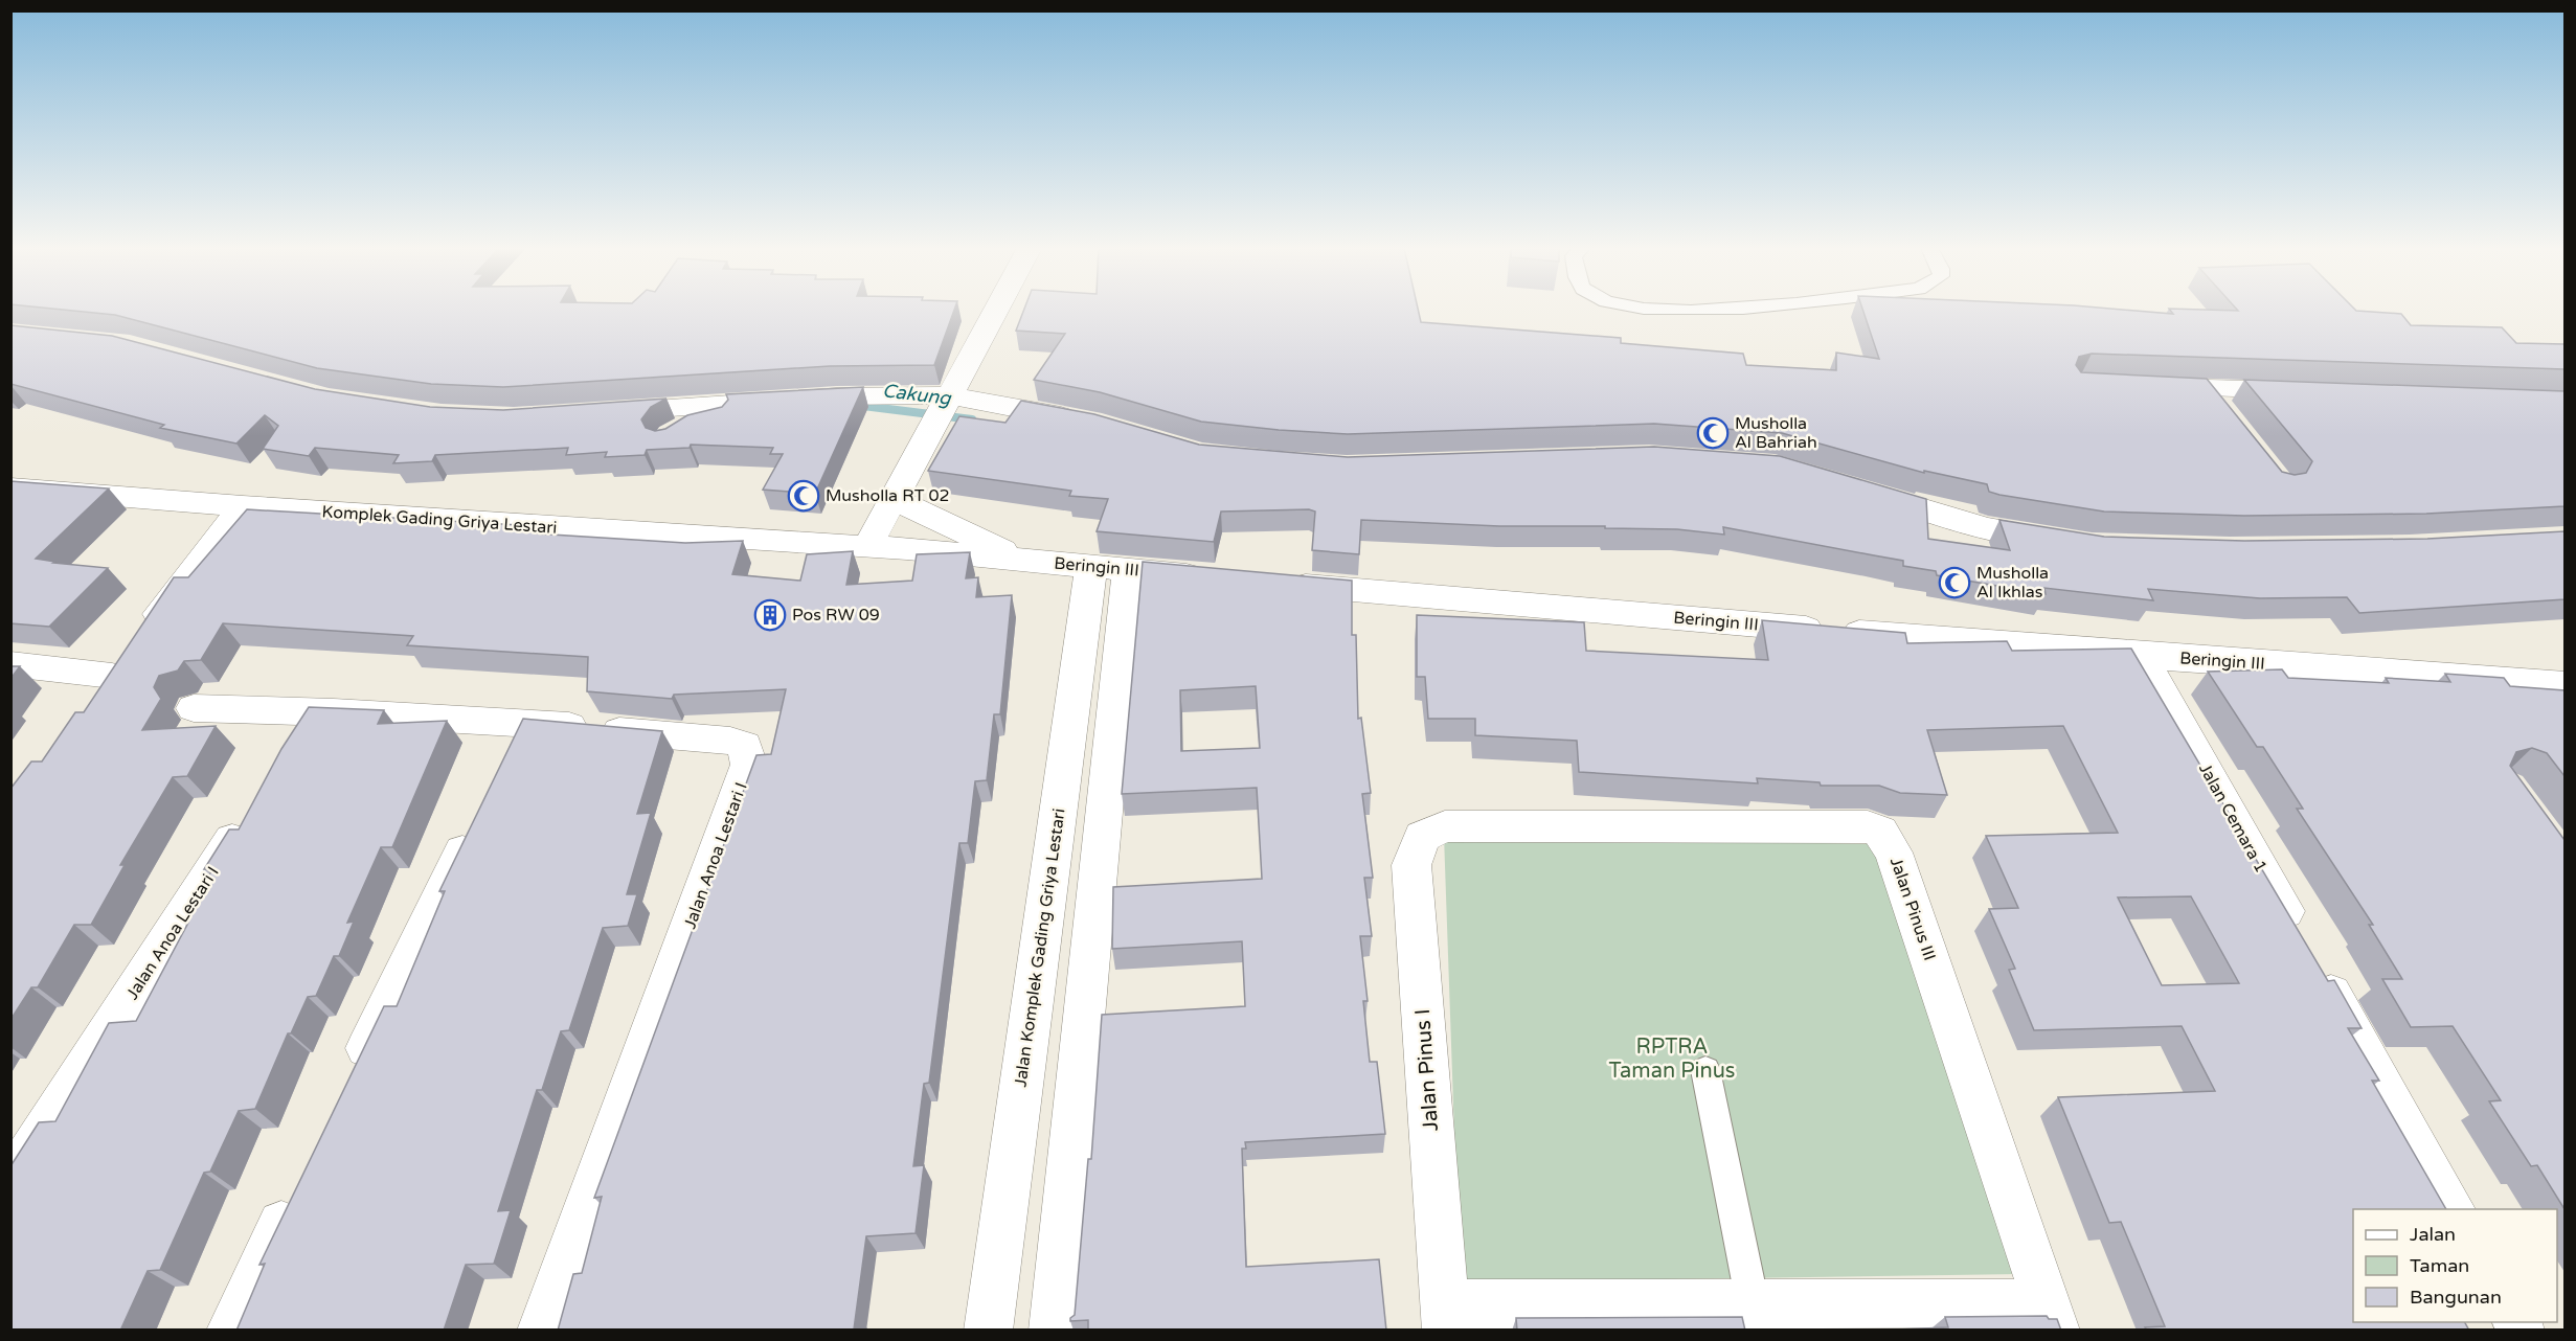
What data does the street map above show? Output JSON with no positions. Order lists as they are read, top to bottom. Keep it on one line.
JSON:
{"streets":{"street":["Komplek Gading Griya Lestari","Beringin III","Jalan Cemara 1","Jalan Anoa Lestari I","Jalan Pinus III","Jalan Komplek Gading Griya Lestari","Jalan Pinus I"]},"crossings":[["Komplek Gading Griya Lestari","Beringin III"],["Beringin III","Jalan Cemara 1"],["Beringin III","Jalan Komplek Gading Griya Lestari"],["Jalan Pinus III","Jalan Pinus I"]],"water":["Cakung"],"parks":["RPTRA Taman Pinus"],"places":{"mosque":["Musholla Al Bahriah","Musholla RT 02","Musholla Al Ikhlas"],"building":["Pos RW 09"]},"legend":["Jalan","Taman","Bangunan"]}
